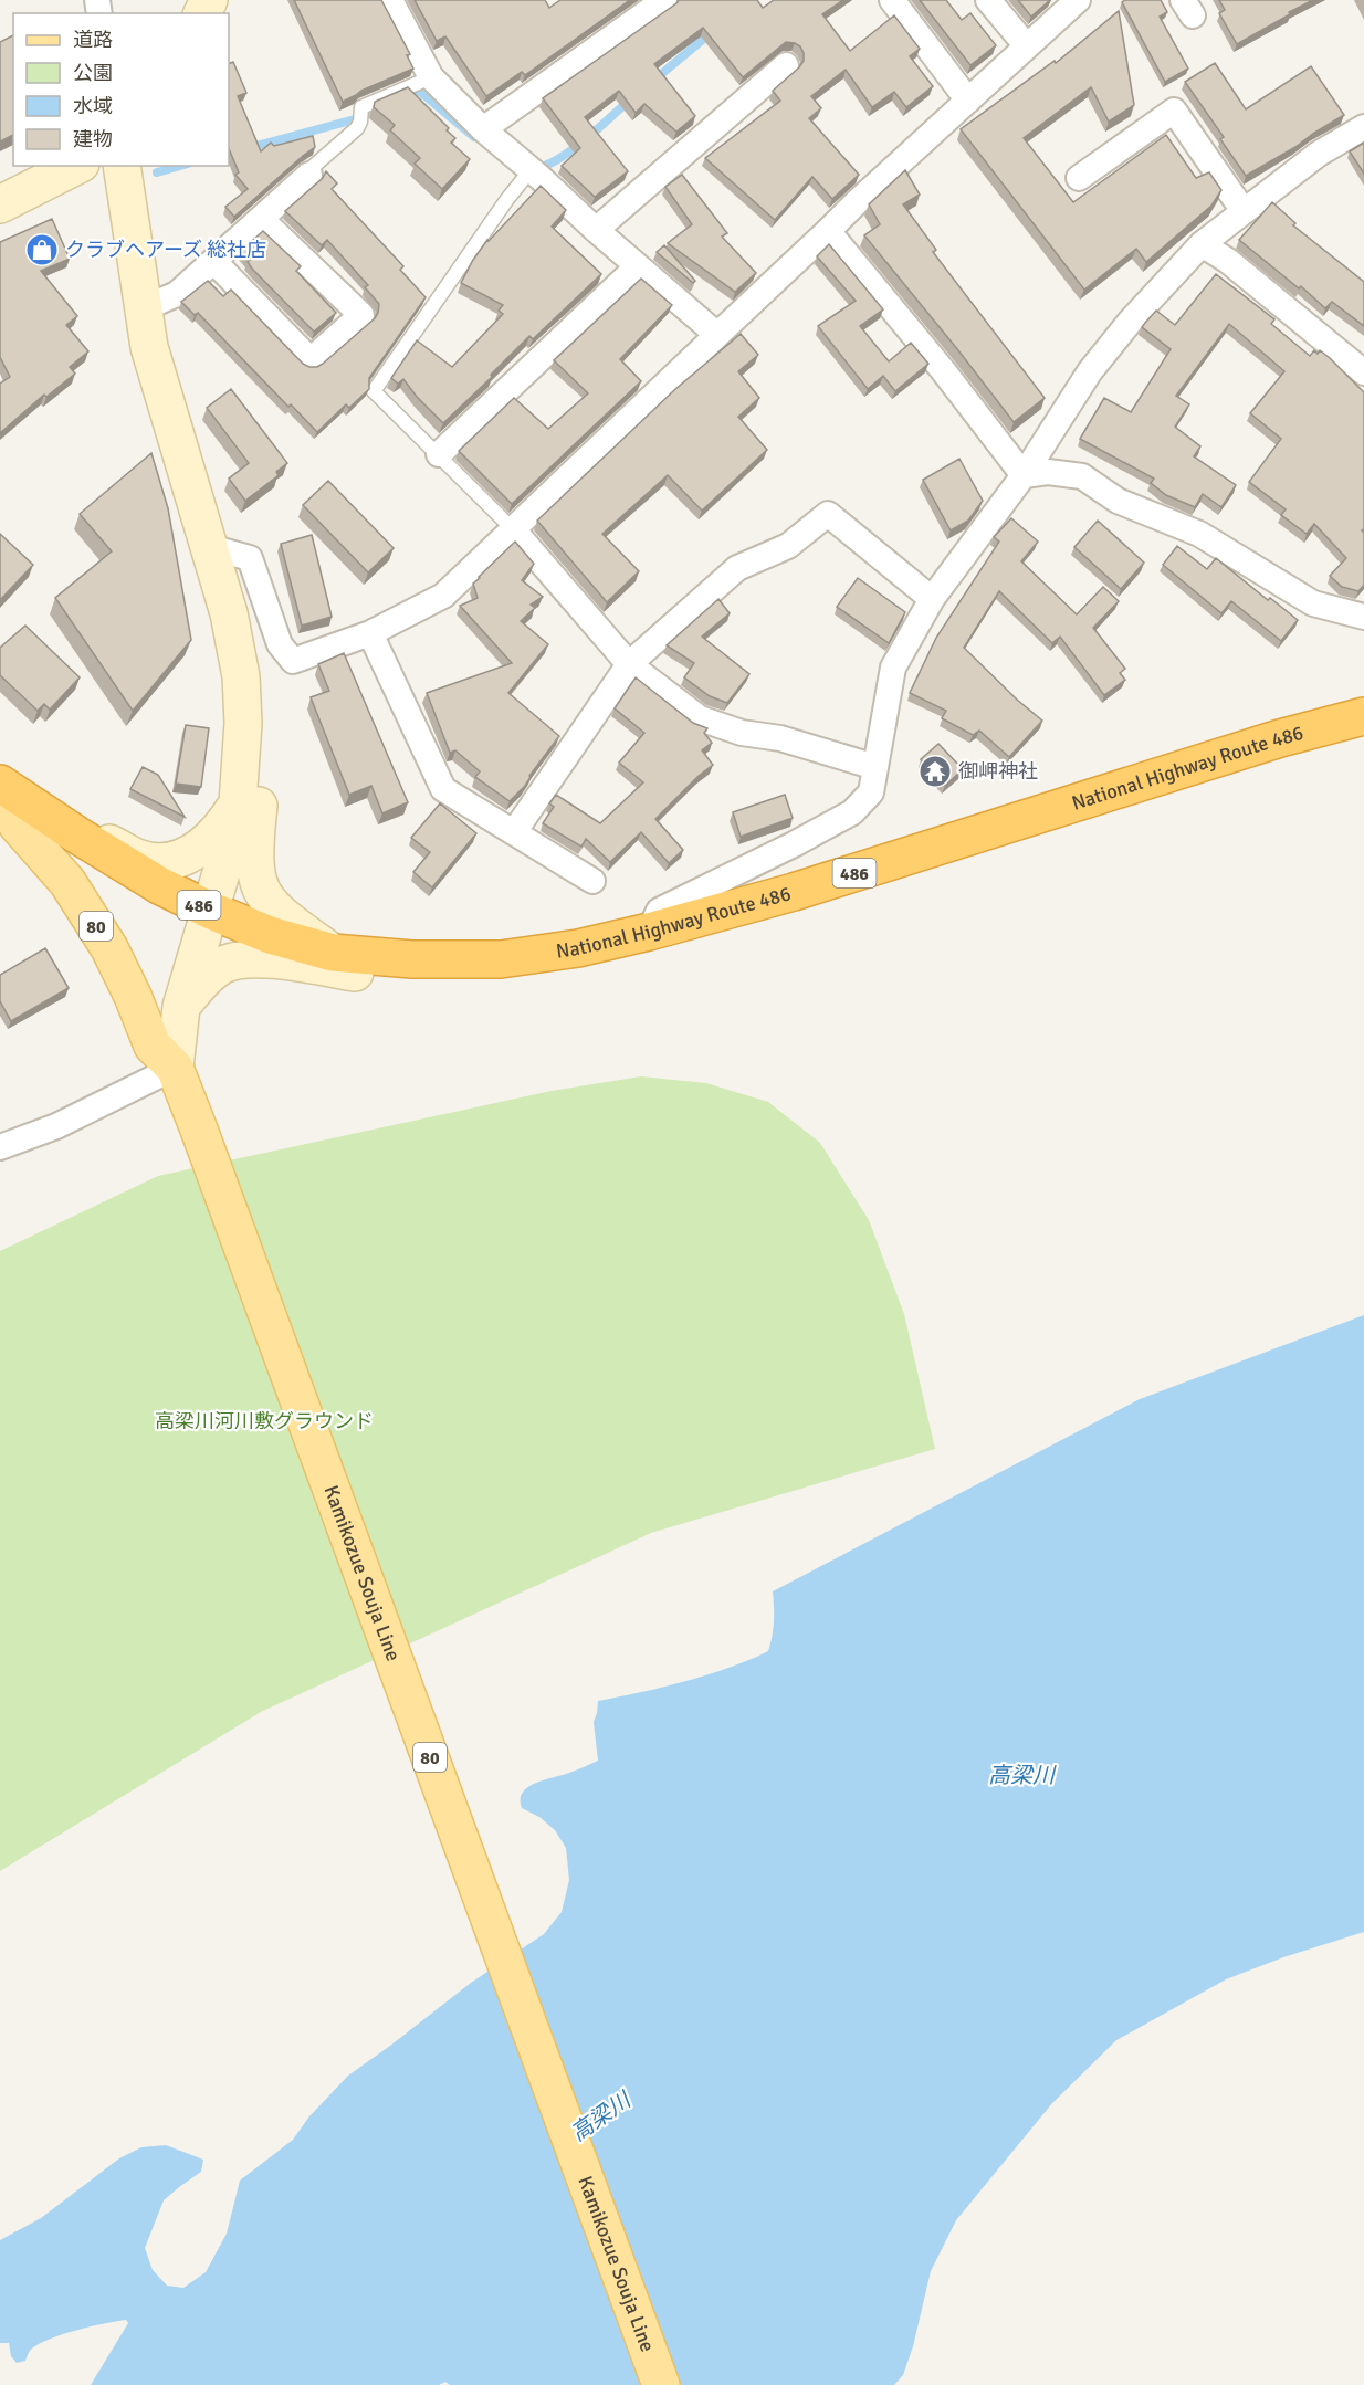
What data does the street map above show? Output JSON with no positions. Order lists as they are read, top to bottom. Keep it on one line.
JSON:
{"streets":{"highway":["National Highway Route 486","486"],"main road":["80","Kamikozue Souja Line"]},"water":["高梁川"],"parks":["高梁川河川敷グラウンド"],"places":{"shop":["クラブヘアーズ 総社店"],"temple":["御岬神社"]},"legend":["道路","公園","水域","建物"]}
